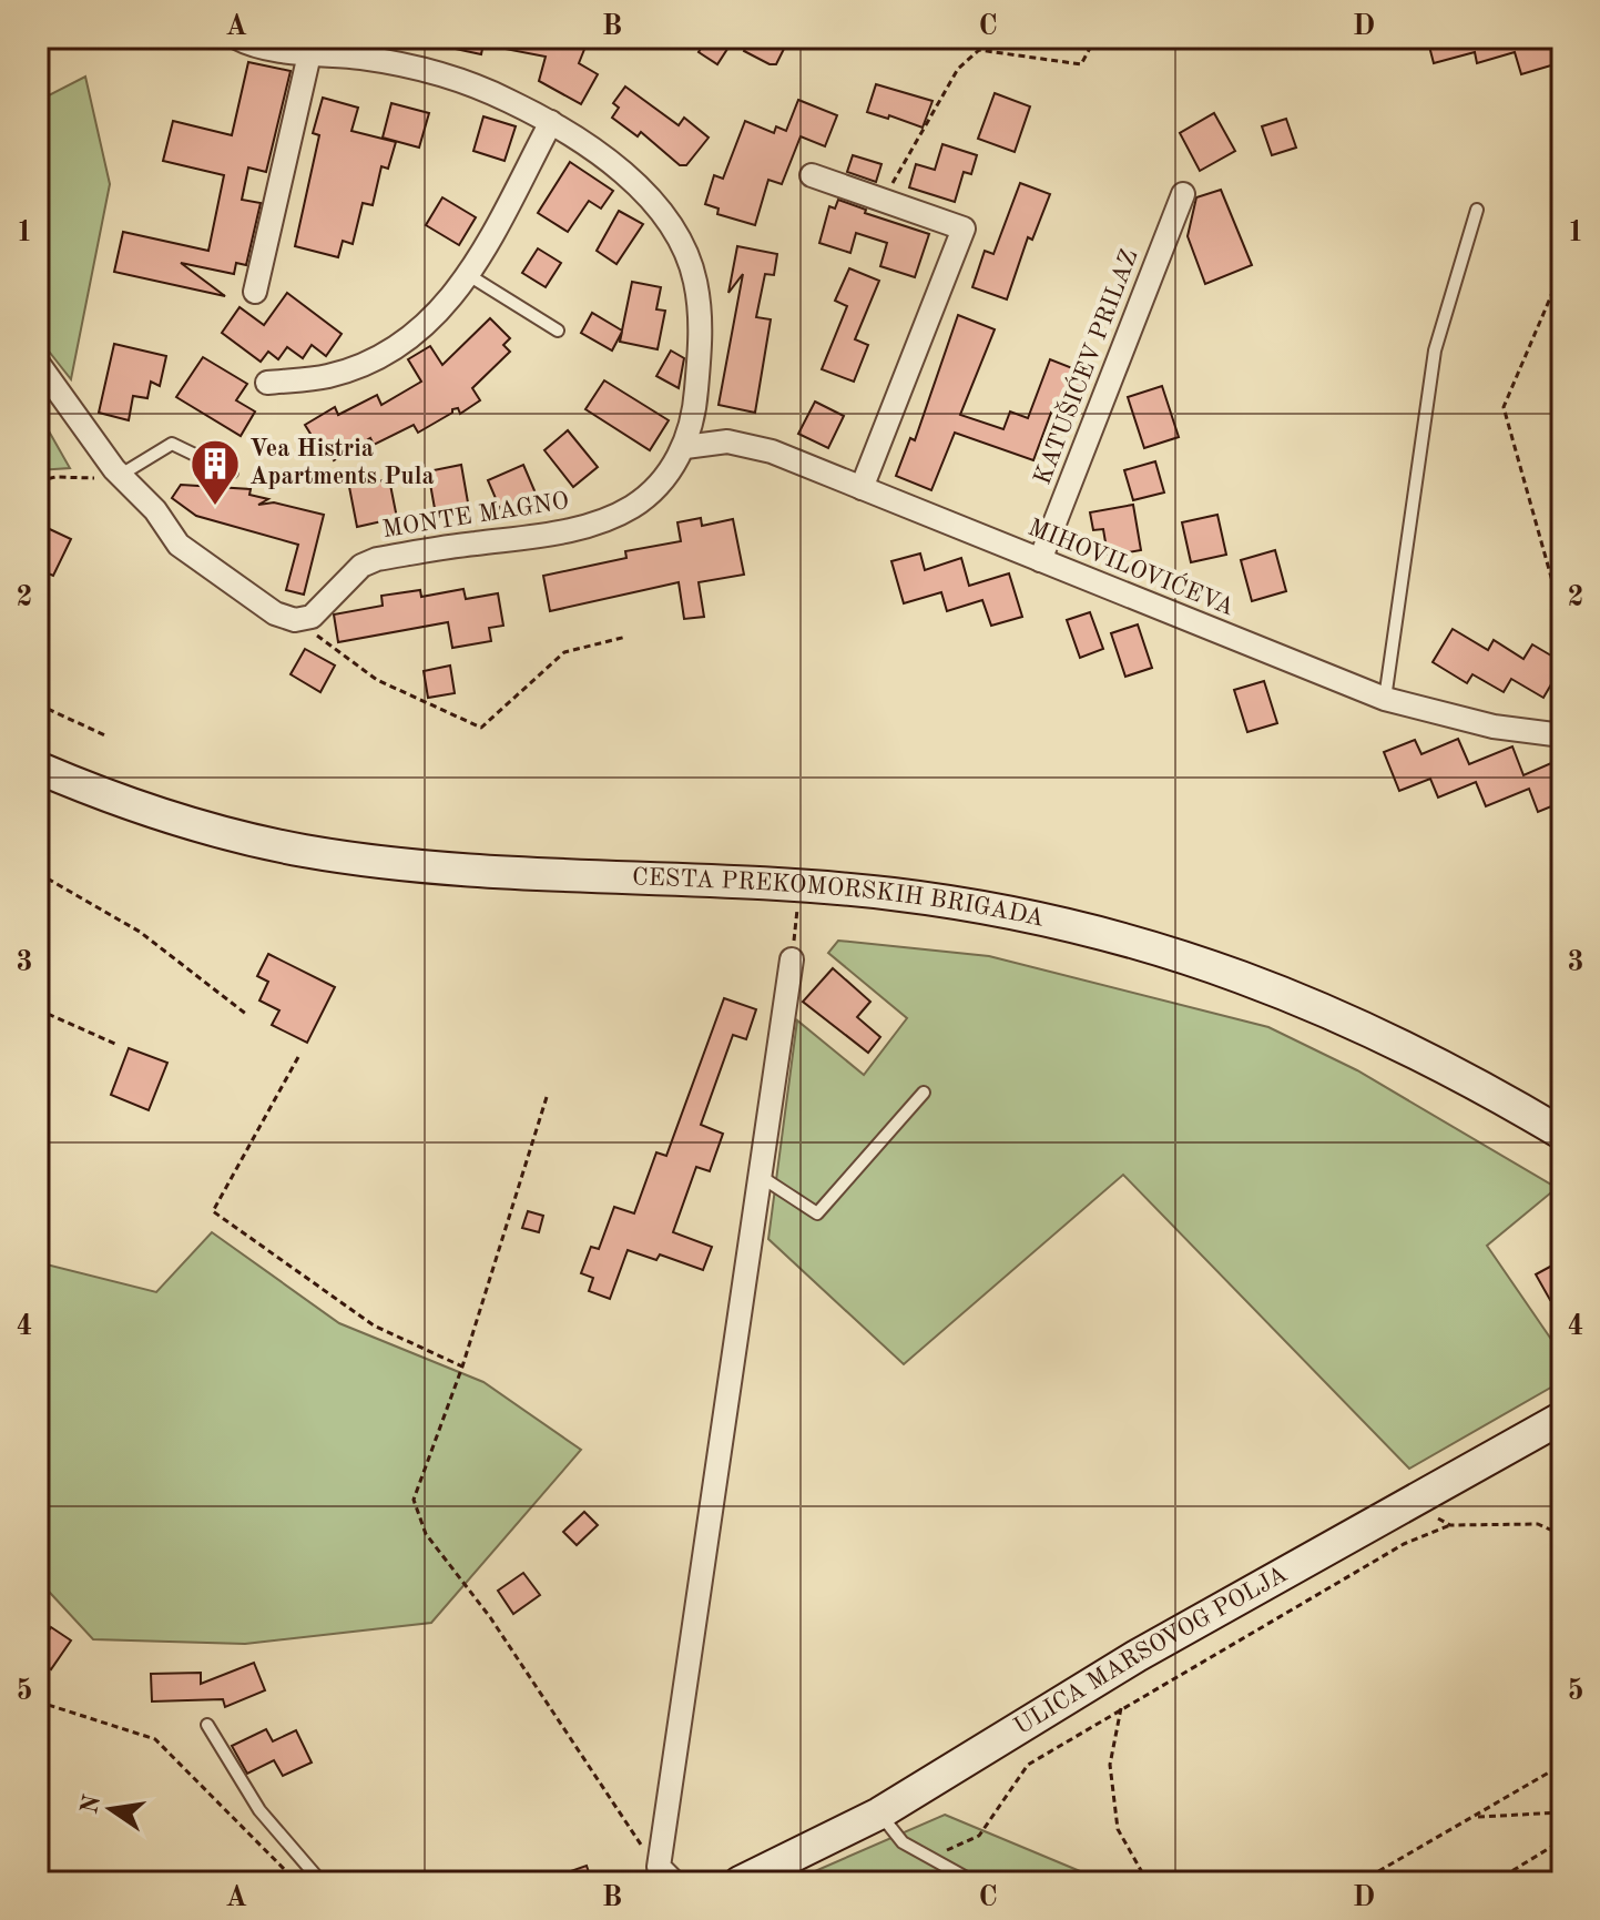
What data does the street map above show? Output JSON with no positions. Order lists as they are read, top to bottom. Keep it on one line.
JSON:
{"streets":{"main road":["CESTA PREKOMORSKIH BRIGADA","ULICA MARSOVOG POLJA"],"street":["KATUŠIĆEV PRILAZ","MONTE MAGNO","MIHOVILOVIĆEVA"]},"crossings":[["KATUŠIĆEV PRILAZ","MIHOVILOVIĆEVA"],["MONTE MAGNO","MIHOVILOVIĆEVA"]],"places":{"building":["Vea Histria Apartments Pula"]},"north":"left","grid":{"columns":["A","B","C","D"],"rows":["1","2","3","4","5"]}}
